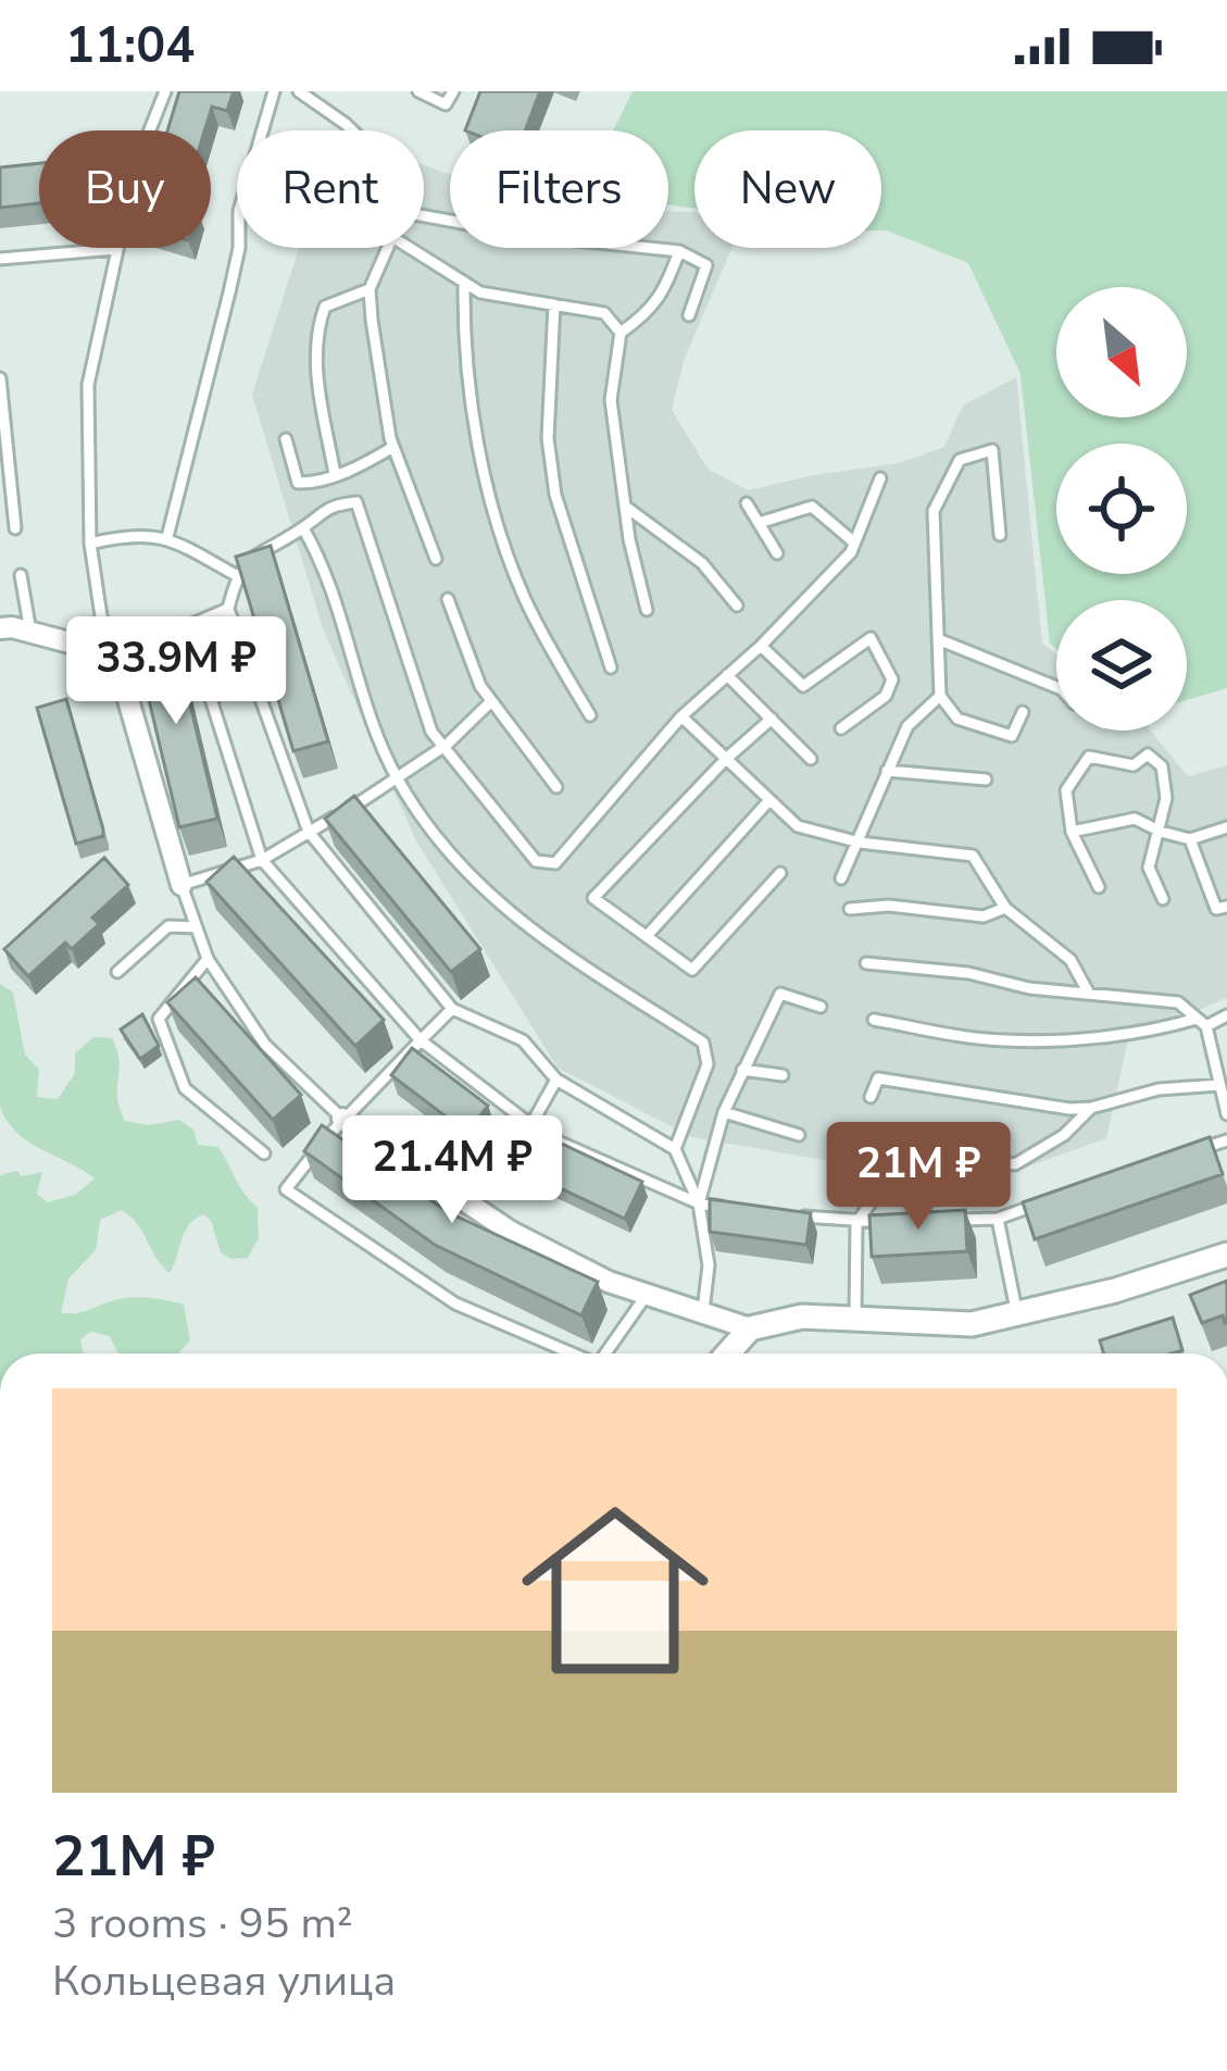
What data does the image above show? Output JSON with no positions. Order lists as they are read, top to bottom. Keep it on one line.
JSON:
{"north":"bottom right","page":{"status":"11:04","chip":["Buy","Rent","Filters","New"],"price":["33.9M ₽","21.4M ₽","21M ₽"],"list":[{"name":"21M ₽","note":"3 rooms · 95 m² · Кольцевая улица"}]}}
